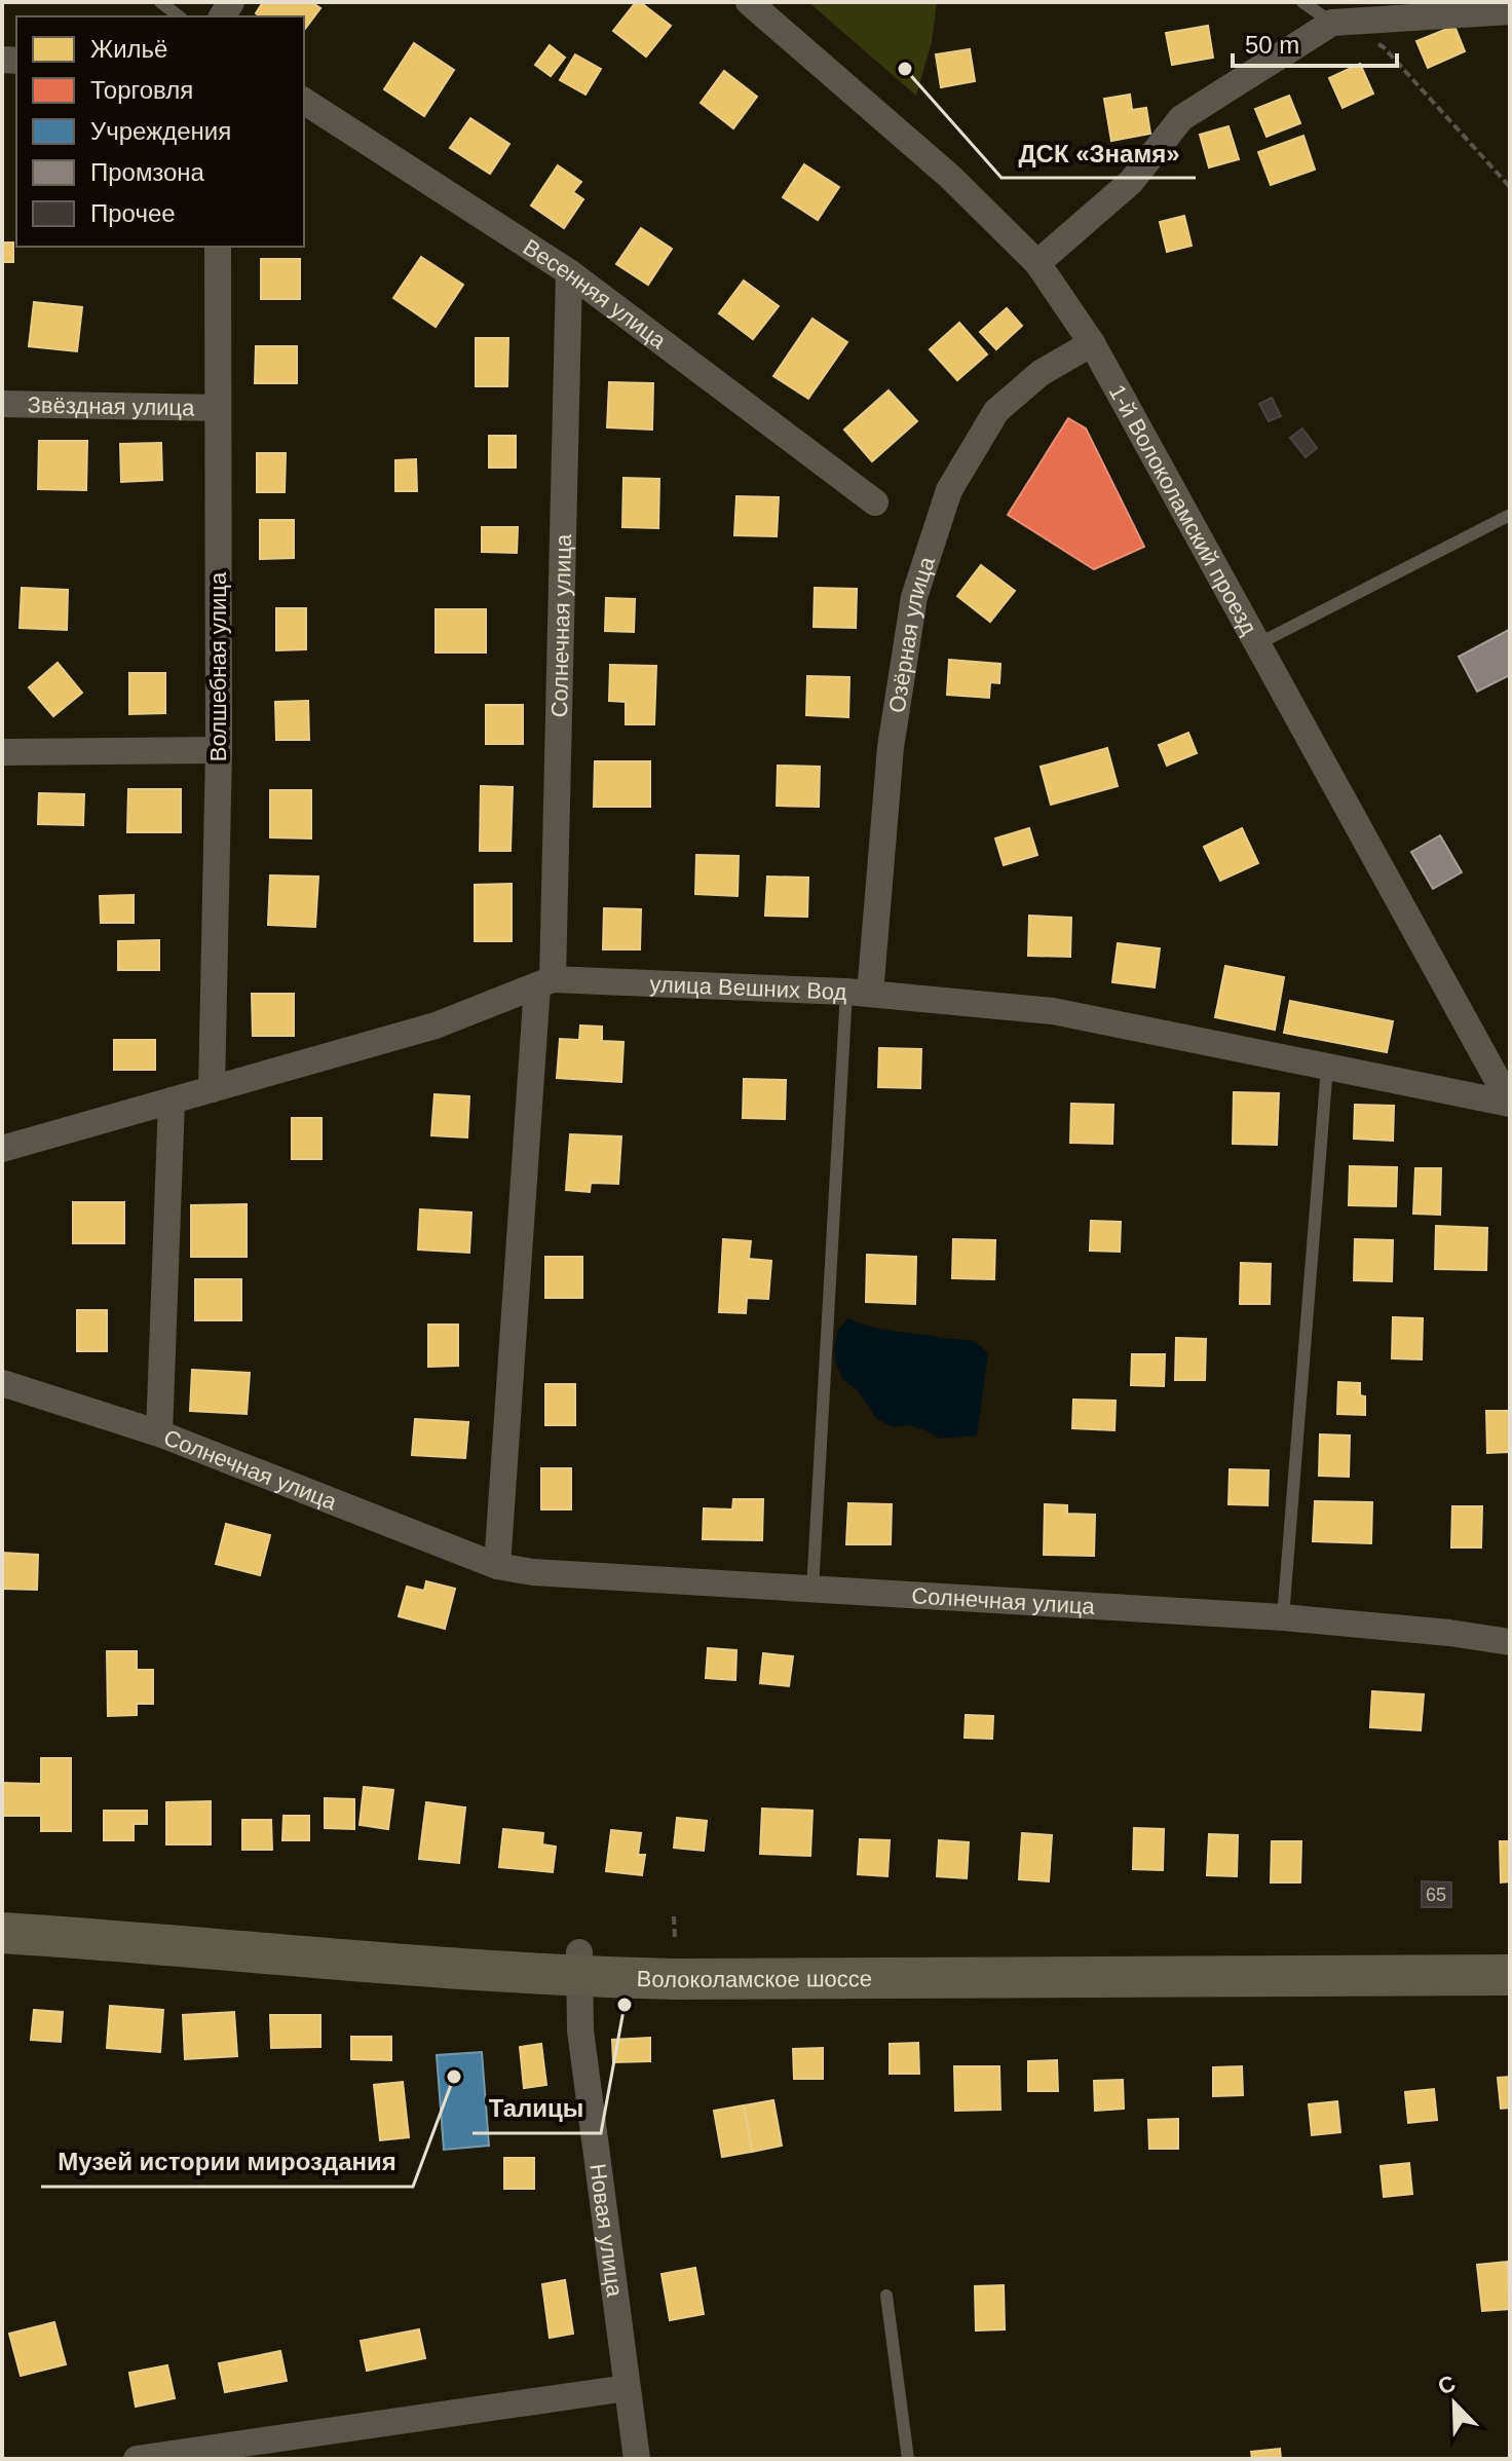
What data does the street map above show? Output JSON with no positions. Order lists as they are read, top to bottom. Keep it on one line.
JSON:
{"streets":{"main road":["Волоколамское шоссе"],"street":["Весенняя улица","Звёздная улица","1-й Волоколамский проезд","Солнечная улица","Озёрная улица","Волшебная улица","улица Вешних Вод","Новая улица"]},"crossings":[["Весенняя улица","Солнечная улица"],["Звёздная улица","Волшебная улица"],["1-й Волоколамский проезд","Озёрная улица"],["1-й Волоколамский проезд","улица Вешних Вод"],["Солнечная улица","улица Вешних Вод"],["Озёрная улица","улица Вешних Вод"],["Волшебная улица","улица Вешних Вод"],["Волоколамское шоссе","Новая улица"]],"places":["ДСК «Знамя»","Талицы","Музей истории мироздания"],"house_numbers":["65"],"legend":["Жильё","Торговля","Учреждения","Промзона","Прочее"],"scale_bar":"50 m","north":"top left"}
